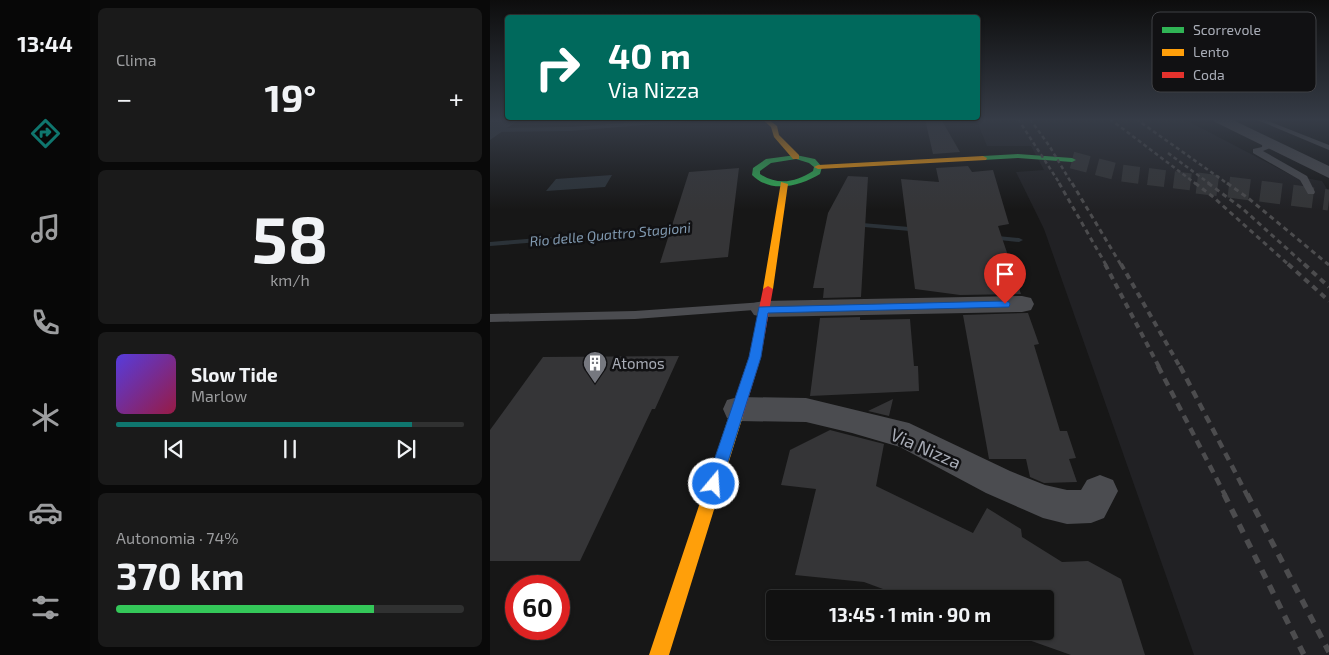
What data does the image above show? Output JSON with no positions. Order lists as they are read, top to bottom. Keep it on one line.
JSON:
{"streets":{"street":["Via Nizza"]},"water":["Rio delle Quattro Stagioni"],"places":{"building":["Atomos"]},"legend":["Scorrevole","Lento","Coda"],"page":{"tabs":"13:44","tile":["Clima",["58","km/h"],["Autonomia · 74%","370 km"]],"turn":["40 m","Via Nizza"],"heat":["−","19°","+"],"song":["Slow Tide","Marlow"],"limit":"60","trip":"13:45 · 1 min · 90 m"}}
